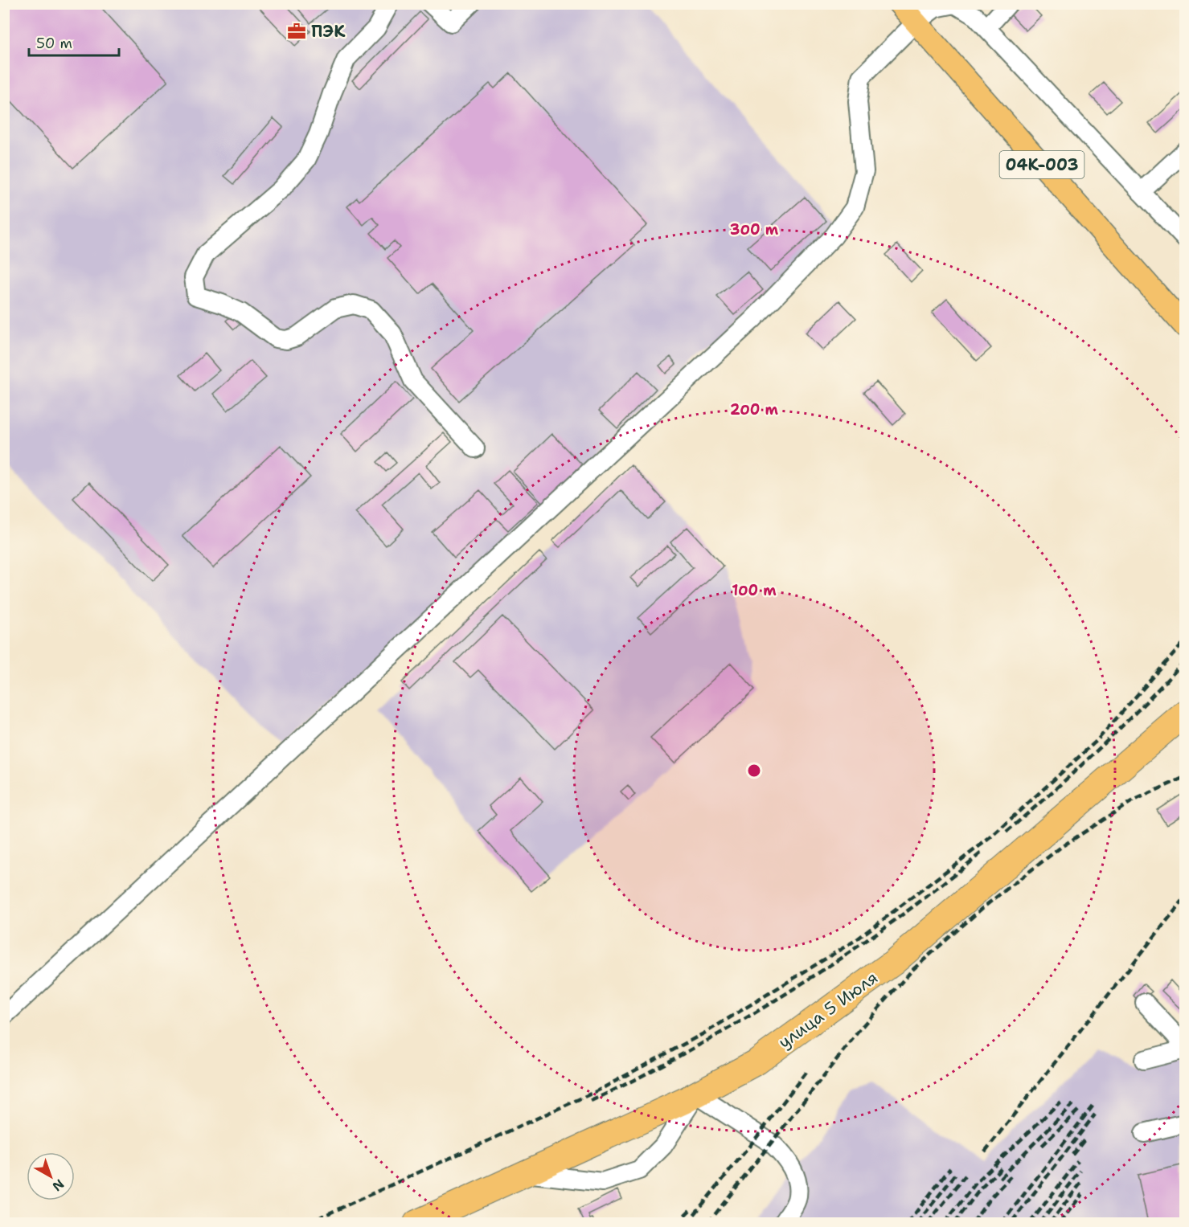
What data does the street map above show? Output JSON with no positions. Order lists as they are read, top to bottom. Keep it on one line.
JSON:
{"streets":{"highway":["улица 5 Июля"],"main road":["04К-003"]},"places":{"office":["ПЭК"]},"scale_bar":"50 m","north":"bottom right","rings":["300 m","200 m","100 m"]}
